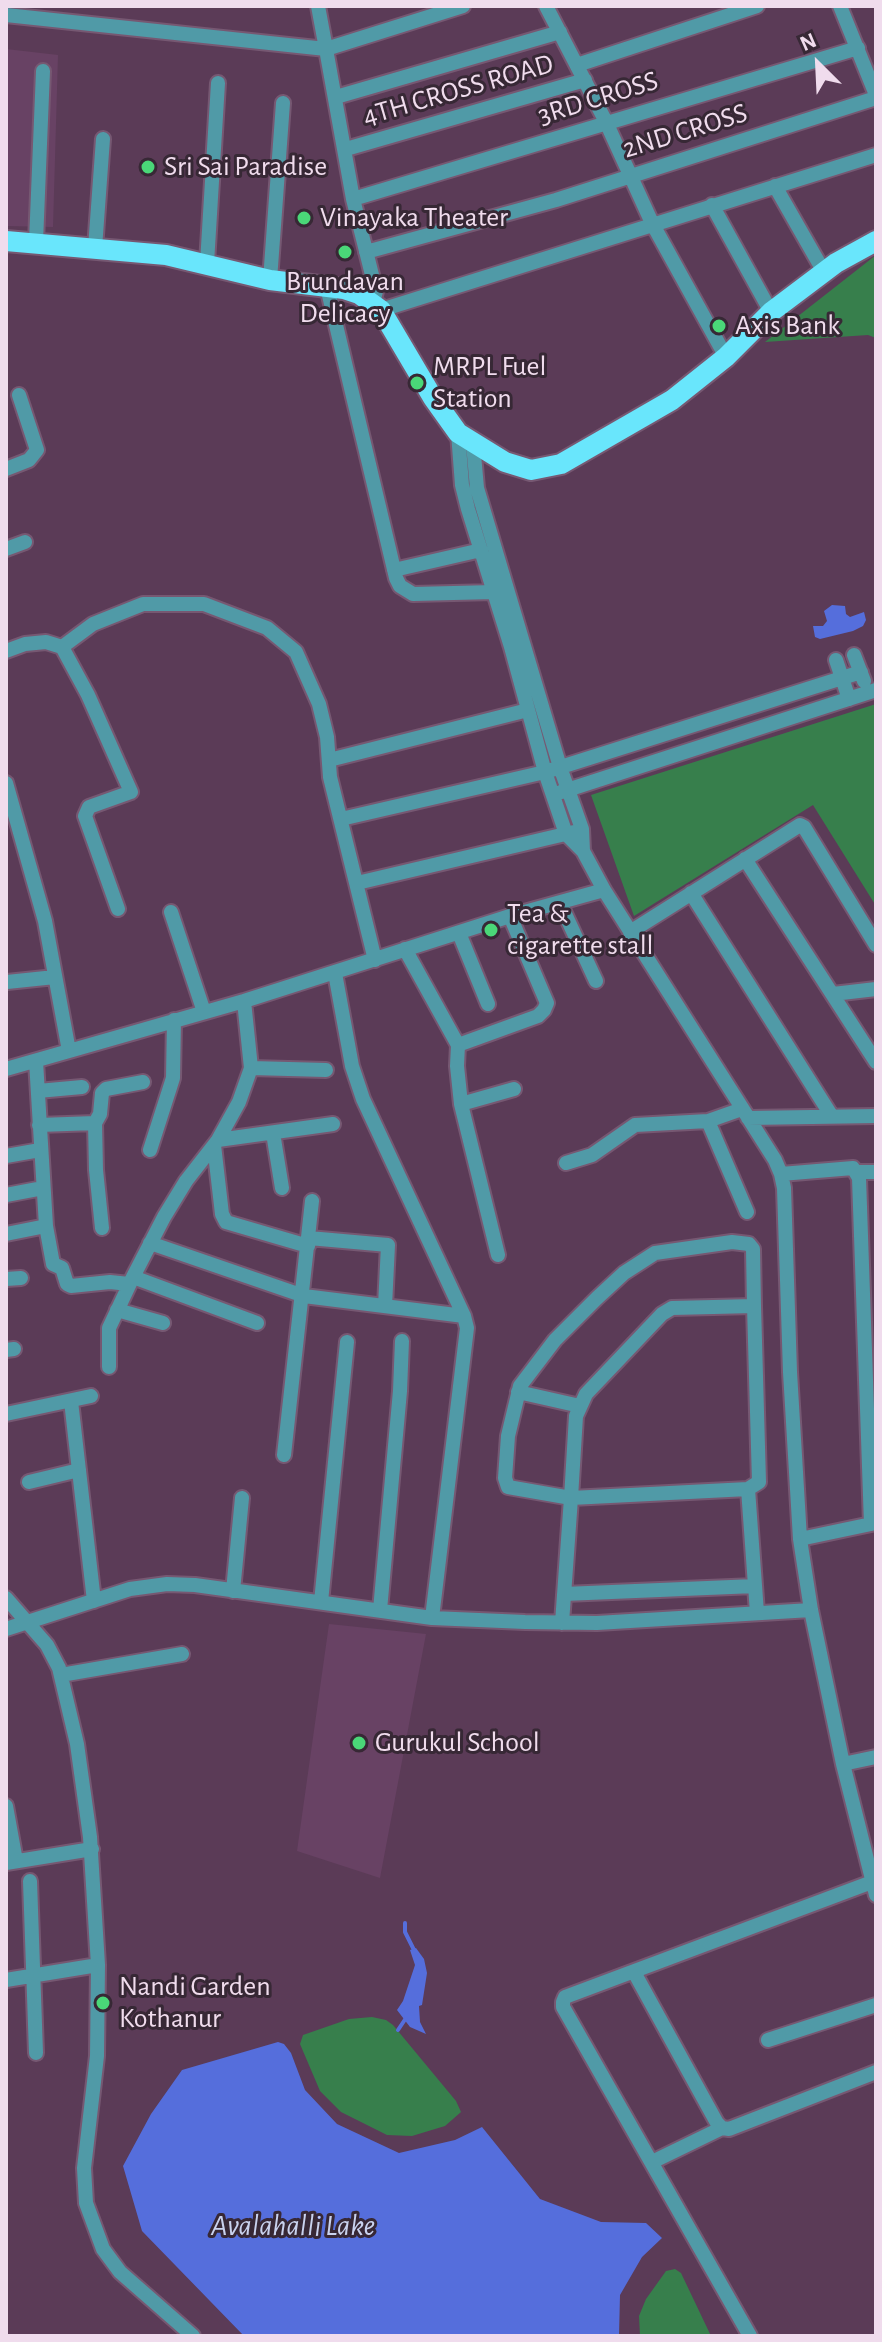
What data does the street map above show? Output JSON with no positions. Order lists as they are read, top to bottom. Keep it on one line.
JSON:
{"streets":{"street":["4TH CROSS ROAD","3RD CROSS","2ND CROSS"]},"water":["Avalahalli Lake"],"places":["Sri Sai Paradise","Vinayaka Theater","Brundavan Delicacy","Axis Bank","MRPL Fuel Station","Tea & cigarette stall","Gurukul School","Nandi Garden Kothanur"],"north":"top left"}
